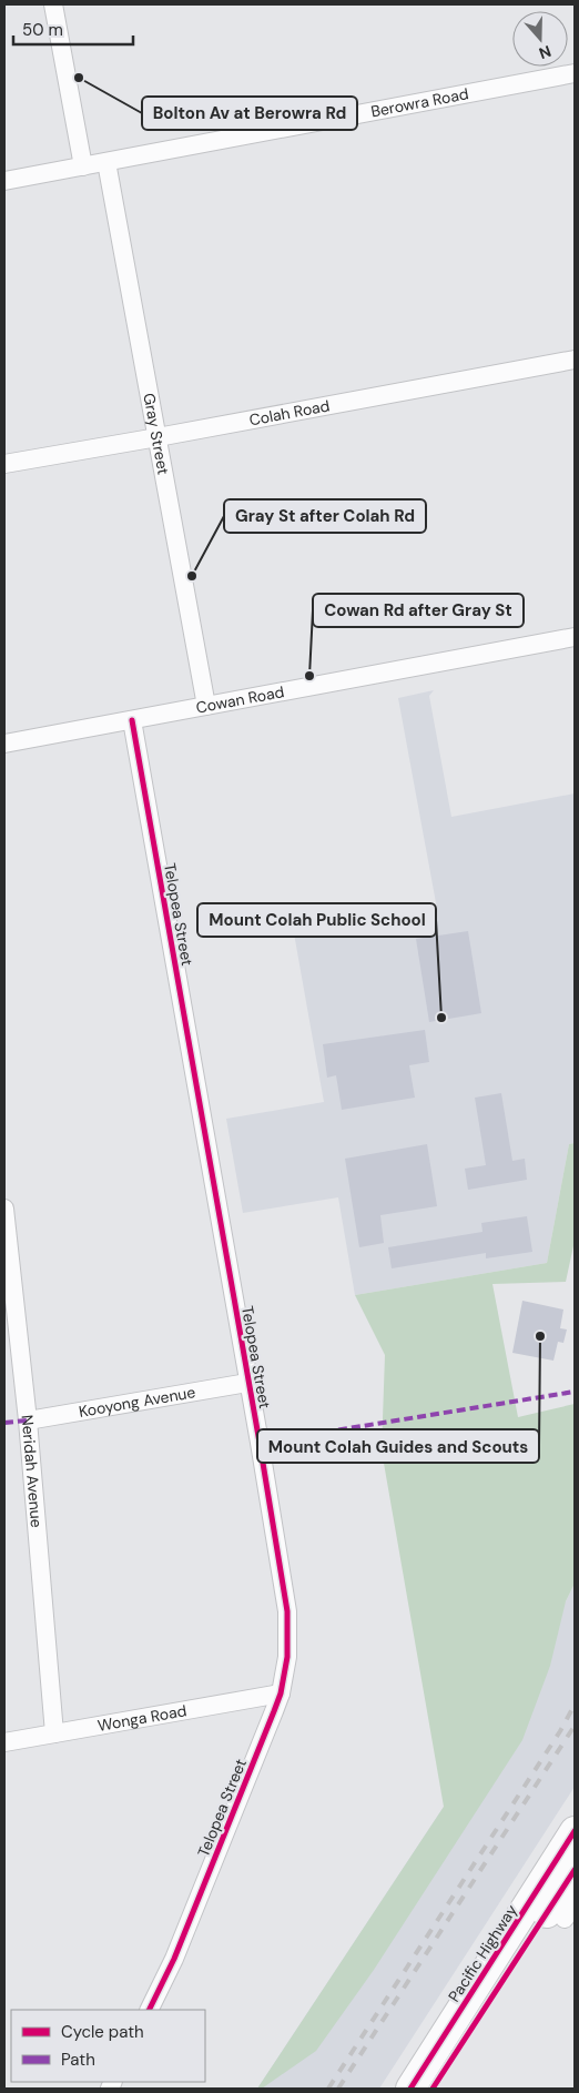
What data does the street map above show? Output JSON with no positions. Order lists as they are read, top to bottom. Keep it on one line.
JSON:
{"streets":{"main road":["Pacific Highway"],"street":["Berowra Road","Colah Road","Gray Street","Cowan Road","Telopea Street","Kooyong Avenue","Neridah Avenue","Wonga Road"]},"crossings":[["Berowra Road","Gray Street"],["Colah Road","Gray Street"],["Gray Street","Cowan Road"],["Cowan Road","Telopea Street"],["Telopea Street","Kooyong Avenue"],["Telopea Street","Wonga Road"],["Kooyong Avenue","Neridah Avenue"],["Neridah Avenue","Wonga Road"]],"places":["Bolton Av at Berowra Rd","Gray St after Colah Rd","Cowan Rd after Gray St","Mount Colah Public School","Mount Colah Guides and Scouts"],"legend":["Cycle path","Path"],"scale_bar":"50 m","north":"bottom"}
